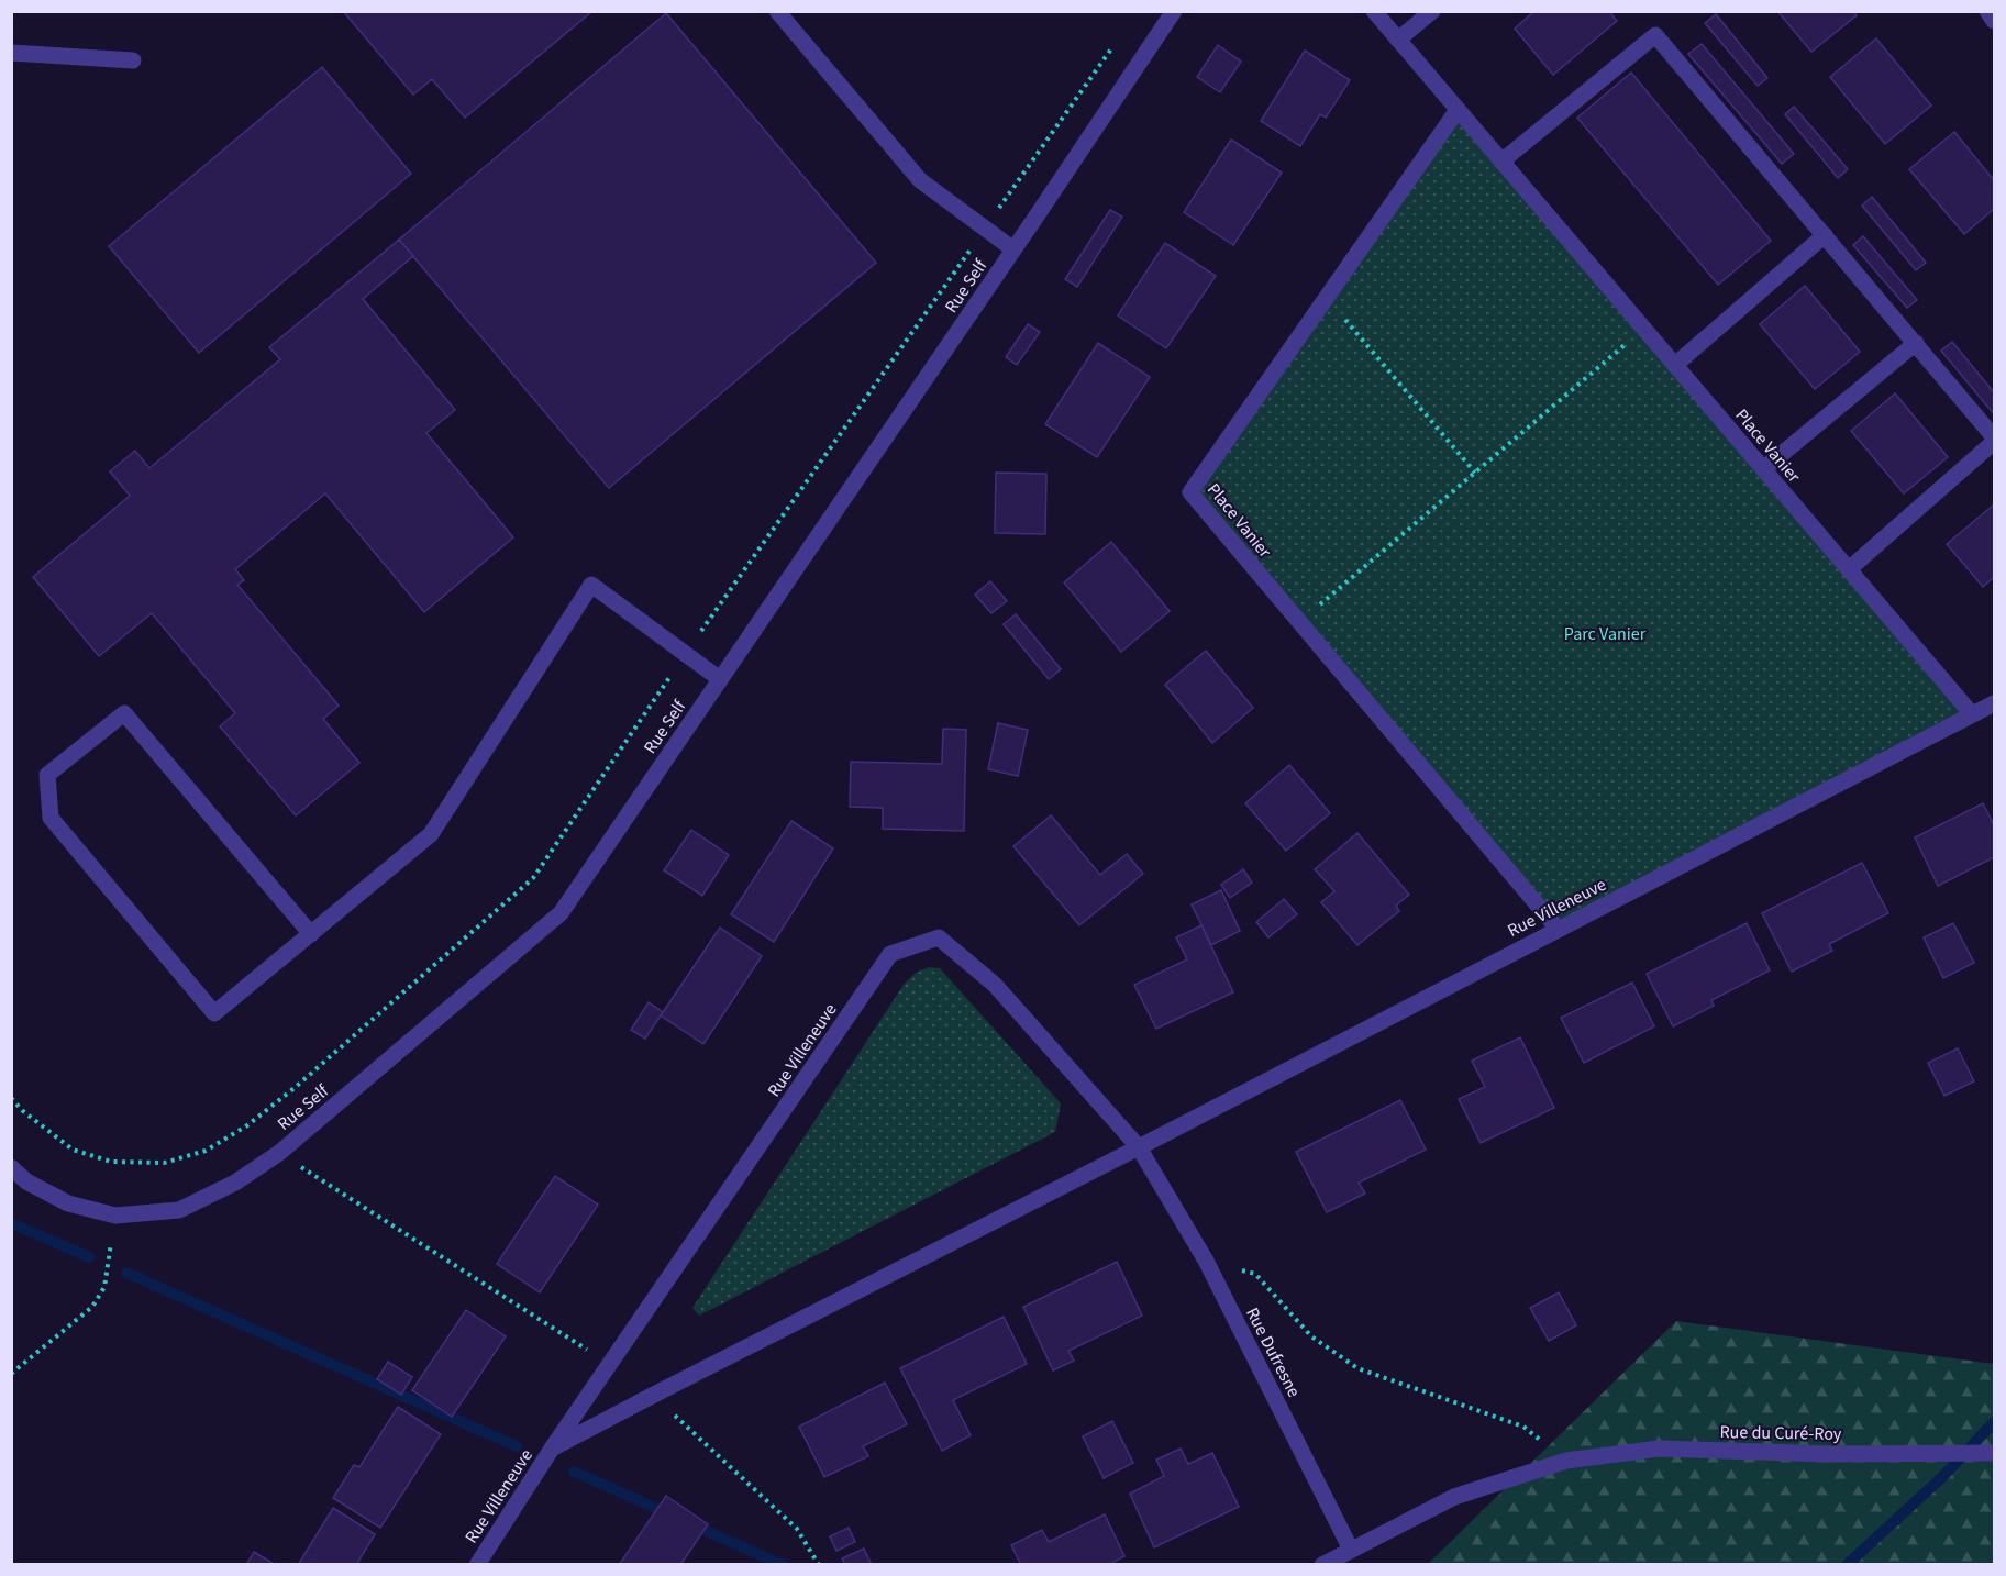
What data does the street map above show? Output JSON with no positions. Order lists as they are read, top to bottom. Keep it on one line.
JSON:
{"streets":{"street":["Rue Self","Place Vanier","Rue Villeneuve","Rue Dufresne","Rue du Curé-Roy"]},"crossings":[["Place Vanier","Rue Villeneuve"],["Rue Villeneuve","Rue Dufresne"],["Rue Dufresne","Rue du Curé-Roy"]],"parks":["Parc Vanier"]}
